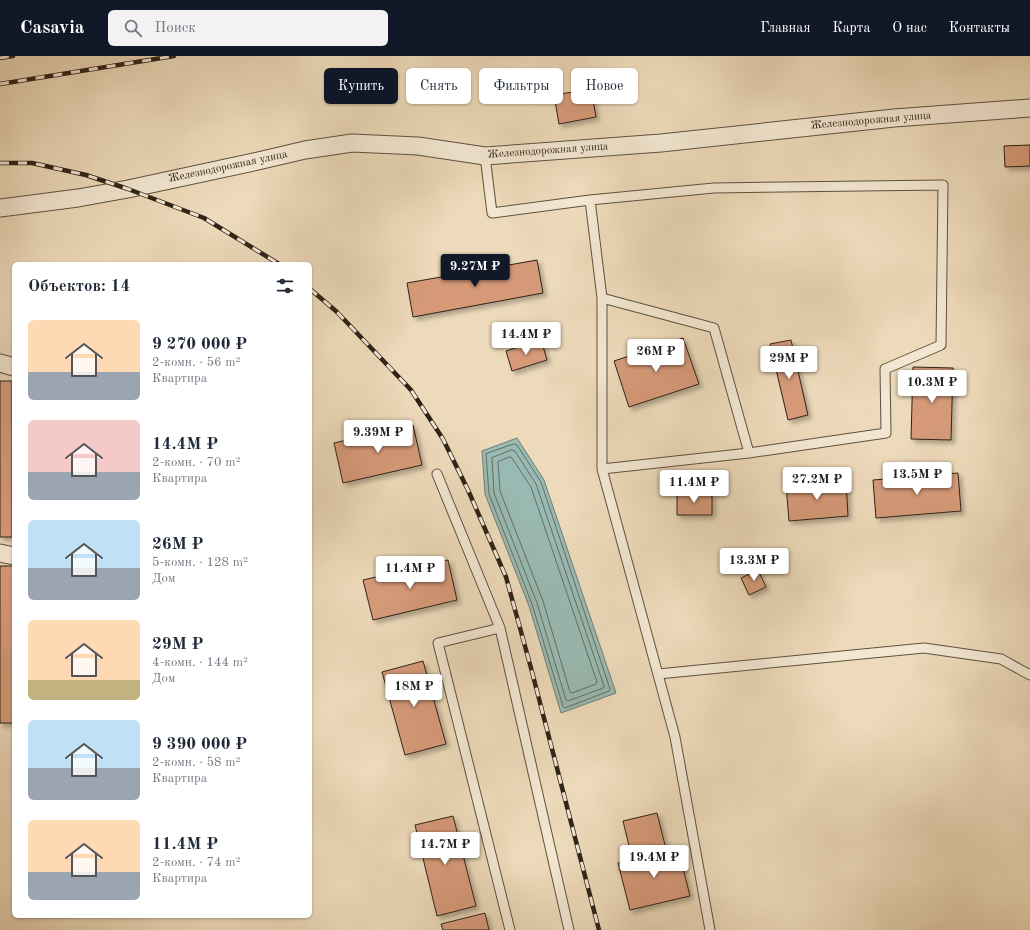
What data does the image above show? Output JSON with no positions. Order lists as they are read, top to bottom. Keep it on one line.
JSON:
{"streets":{"street":["Железнодорожная улица"]},"page":{"header":"Casavia","search":"Поиск","nav":["Главная","Карта","О нас","Контакты"],"chip":["Купить","Снять","Фильтры","Новое"],"price":["9.27M ₽","14.4M ₽","26M ₽","29M ₽","10.3M ₽","9.39M ₽","13.5M ₽","27.2M ₽","11.4M ₽","13.3M ₽","11.4M ₽","18M ₽","14.7M ₽","19.4M ₽"],"heading":"Объектов: 14","list":[{"name":"9 270 000 ₽","note":"2-комн. · 56 m² · Квартира"},{"name":"14.4M ₽","note":"2-комн. · 70 m² · Квартира"},{"name":"26M ₽","note":"5-комн. · 128 m² · Дом"},{"name":"29M ₽","note":"4-комн. · 144 m² · Дом"},{"name":"9 390 000 ₽","note":"2-комн. · 58 m² · Квартира"},{"name":"11.4M ₽","note":"2-комн. · 74 m² · Квартира"}]}}
